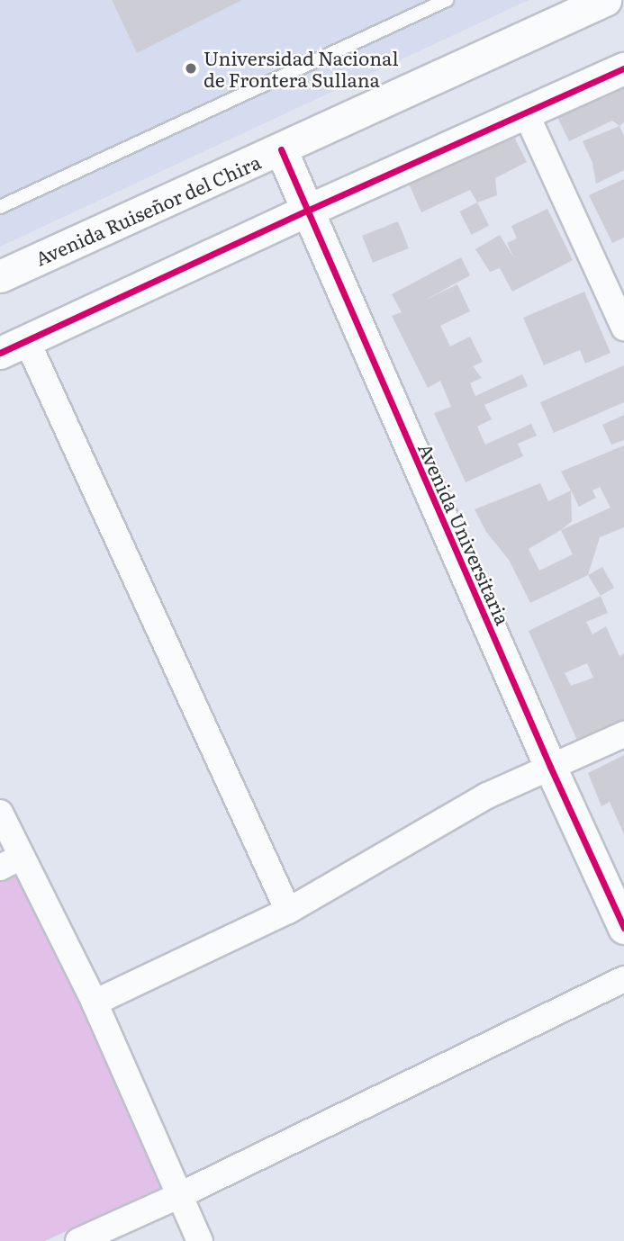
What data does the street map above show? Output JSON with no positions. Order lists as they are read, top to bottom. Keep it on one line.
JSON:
{"streets":{"street":["Avenida Ruiseñor del Chira","Avenida Universitaria"]},"crossings":[["Avenida Ruiseñor del Chira","Avenida Universitaria"]],"places":["Universidad Nacional de Frontera Sullana"]}
